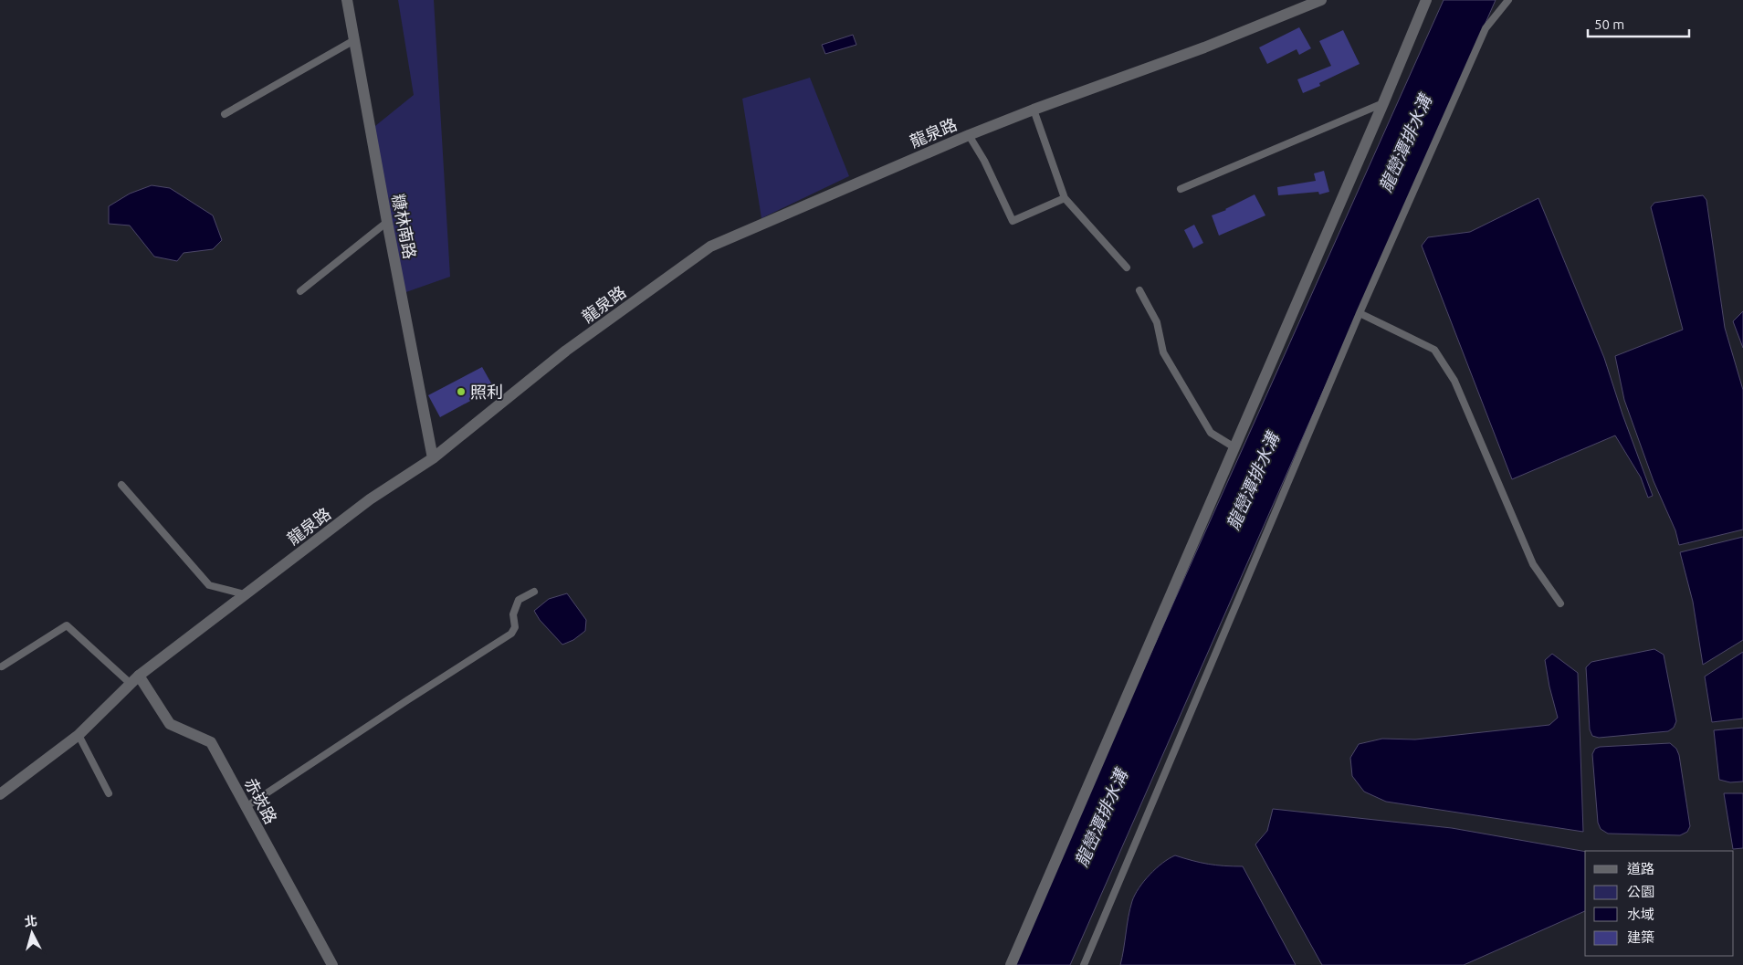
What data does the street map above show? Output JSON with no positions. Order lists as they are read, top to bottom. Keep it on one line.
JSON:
{"streets":{"street":["龍泉路","糠林南路","赤崁路"]},"crossings":[["龍泉路","糠林南路"],["龍泉路","赤崁路"]],"water":["龍巒潭排水溝"],"places":["照利"],"legend":["道路","公園","水域","建築"],"scale_bar":"50 m","north":"top"}
